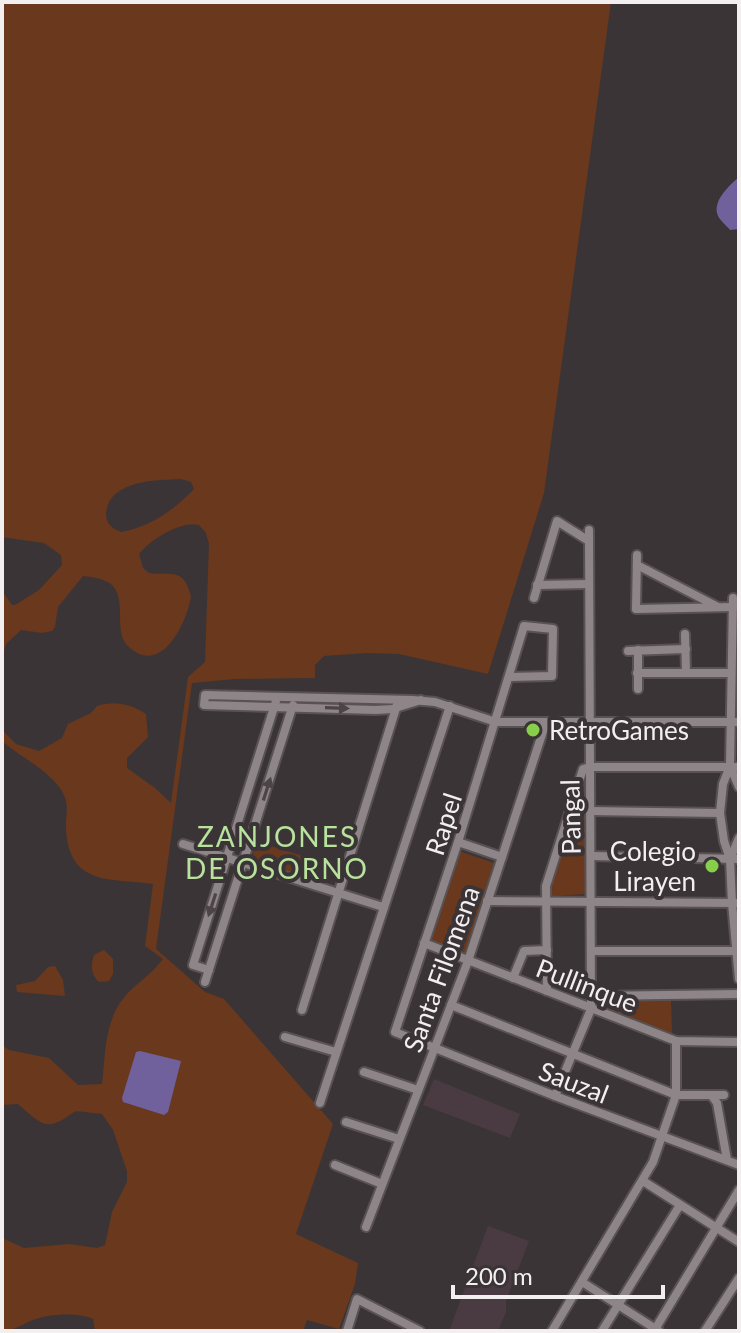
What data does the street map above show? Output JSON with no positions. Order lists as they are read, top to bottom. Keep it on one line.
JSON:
{"streets":{"street":["Pangal","Rapel","Santa Filomena","Pullinque","Sauzal"]},"crossings":[["Pangal","Pullinque"],["Pangal","Sauzal"],["Rapel","Pullinque"],["Rapel","Sauzal"],["Santa Filomena","Pullinque"],["Santa Filomena","Sauzal"]],"districts":["ZANJONES DE OSORNO"],"places":["RetroGames","Colegio Lirayen"],"scale_bar":"200 m"}
